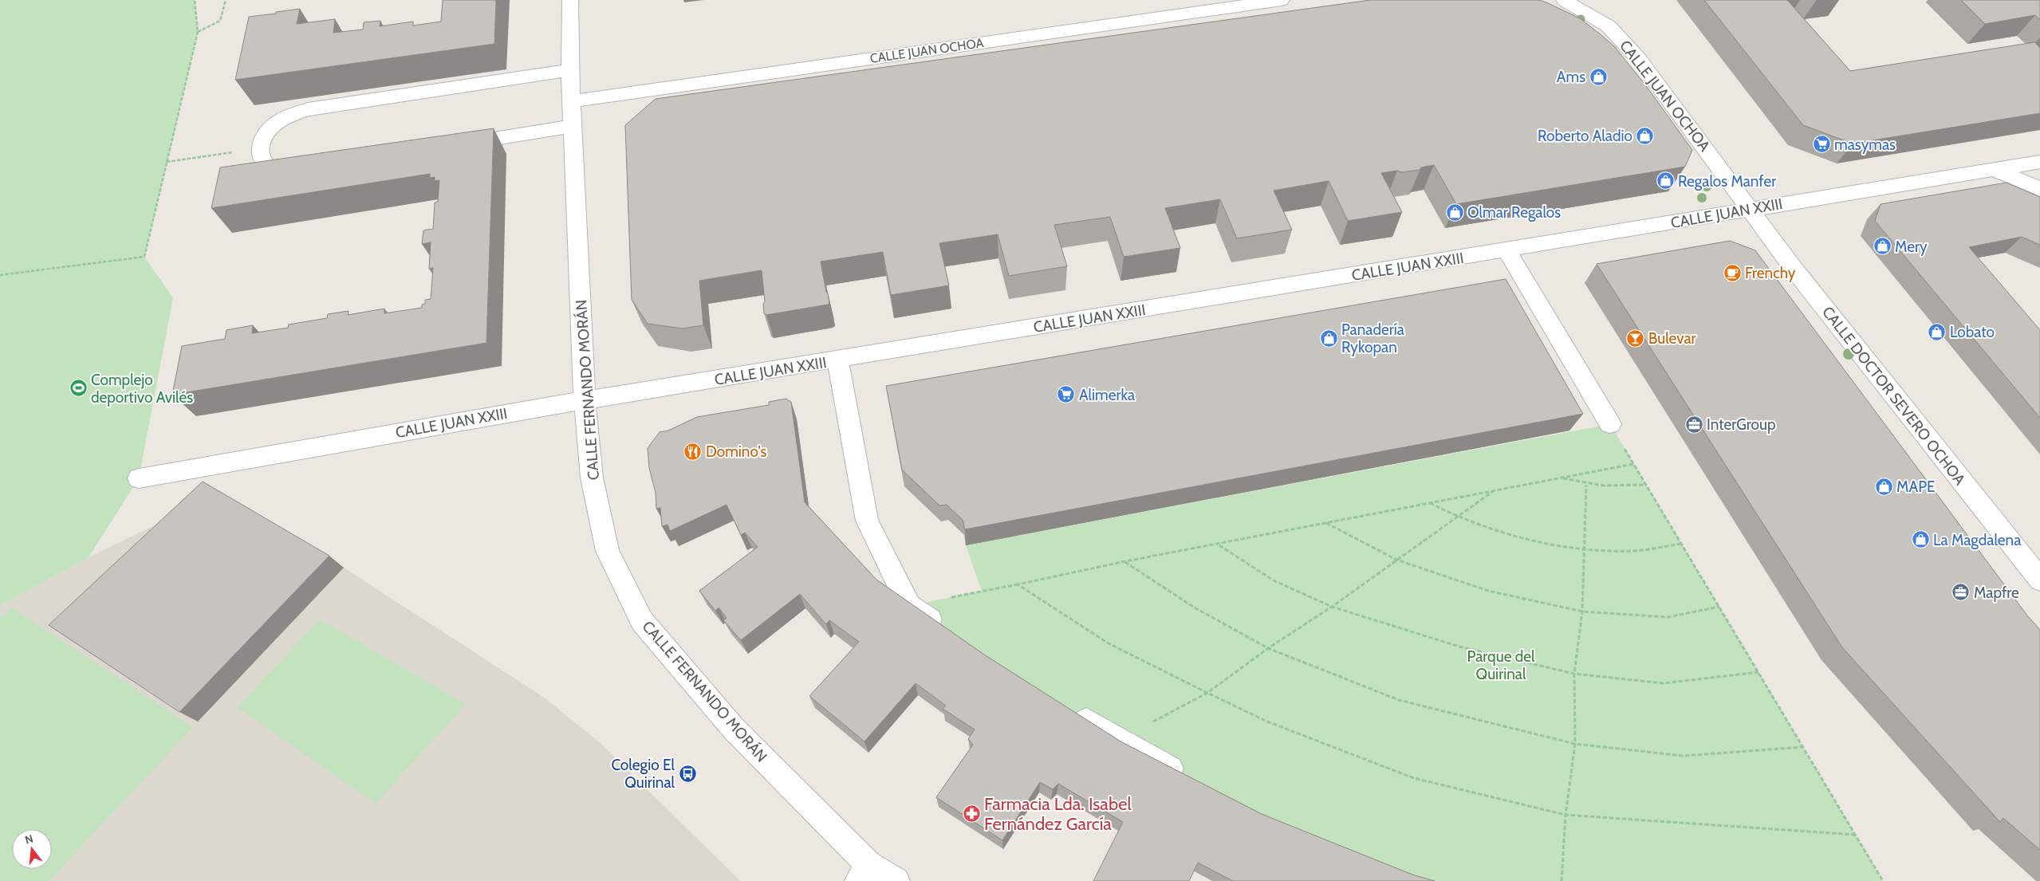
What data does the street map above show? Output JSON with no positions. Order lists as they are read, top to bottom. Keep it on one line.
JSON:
{"streets":{"street":["CALLE JUAN OCHOA","CALLE JUAN XXIII","CALLE FERNANDO MORÁN","CALLE DOCTOR SEVERO OCHOA"]},"crossings":[["CALLE JUAN OCHOA","CALLE JUAN XXIII"],["CALLE JUAN OCHOA","CALLE FERNANDO MORÁN"],["CALLE JUAN OCHOA","CALLE DOCTOR SEVERO OCHOA"],["CALLE JUAN XXIII","CALLE FERNANDO MORÁN"],["CALLE JUAN XXIII","CALLE DOCTOR SEVERO OCHOA"]],"parks":["Parque del Quirinal"],"places":{"shop":["Ams","Roberto Aladio","Regalos Manfer","Olmar Regalos","Mery","Lobato","Panadería Rykopan","MAPE","La Magdalena"],"supermarket":["masymas","Alimerka"],"cafe":["Frenchy"],"bar":["Bulevar"],"sports":["Complejo deportivo Avilés"],"office":["InterGroup","Mapfre"],"restaurant":["Domino's"],"bus stop":["Colegio El Quirinal"],"pharmacy":["Farmacia Lda. Isabel Fernández García"]},"north":"top"}
